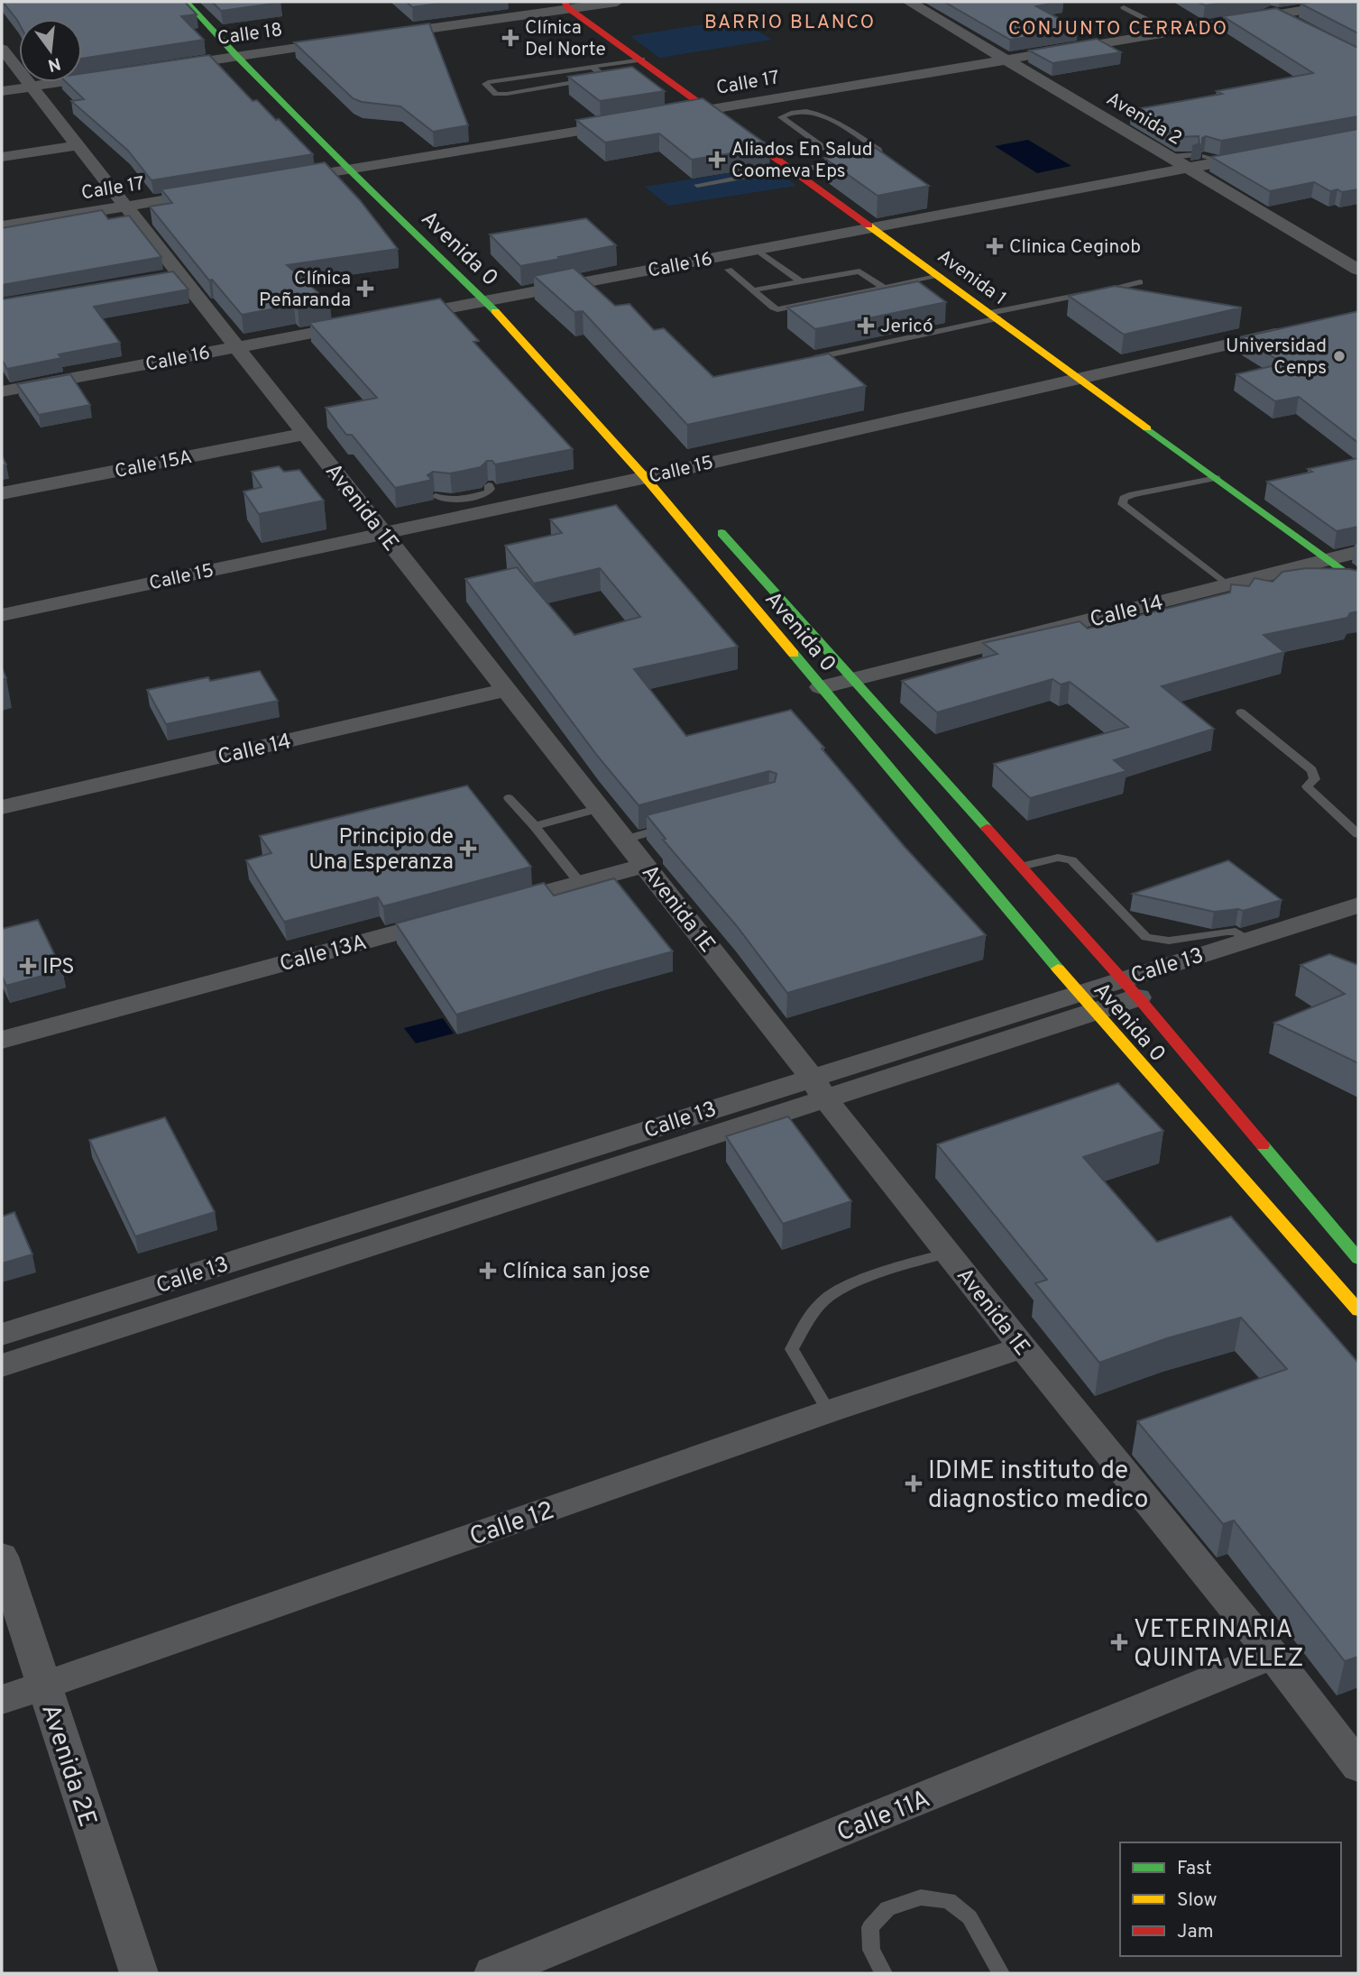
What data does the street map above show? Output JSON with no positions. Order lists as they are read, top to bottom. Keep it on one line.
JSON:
{"streets":{"street":["Calle 18","Calle 17","Avenida 2","Avenida 0","Calle 16","Avenida 1","Calle 15A","Calle 15","Avenida 1E","Calle 14","Calle 13A","Calle 13","Calle 12","Avenida 2E","Calle 11A"]},"crossings":[["Calle 18","Avenida 0"],["Calle 17","Avenida 2"],["Calle 17","Avenida 1"],["Calle 17","Avenida 1E"],["Avenida 2","Calle 16"],["Avenida 0","Calle 16"],["Avenida 0","Calle 15"],["Avenida 0","Calle 14"],["Avenida 0","Calle 13"],["Calle 16","Avenida 1"],["Calle 16","Avenida 1E"],["Avenida 1","Calle 15"],["Avenida 1","Calle 14"],["Calle 15A","Avenida 1E"],["Calle 15","Avenida 1E"],["Avenida 1E","Calle 14"],["Avenida 1E","Calle 13"],["Avenida 1E","Calle 12"],["Avenida 1E","Calle 11A"],["Calle 12","Avenida 2E"]],"districts":["BARRIO BLANCO","CONJUNTO CERRADO"],"places":{"health":["Clínica Del Norte","Aliados En Salud Coomeva Eps","Clinica Ceginob","Clínica Peñaranda","Jericó","Principio de Una Esperanza","IPS","Clínica san jose","IDIME instituto de diagnostico medico","VETERINARIA QUINTA VELEZ"],"other":["Universidad Cenps"]},"legend":["Fast","Slow","Jam"],"north":"bottom"}
